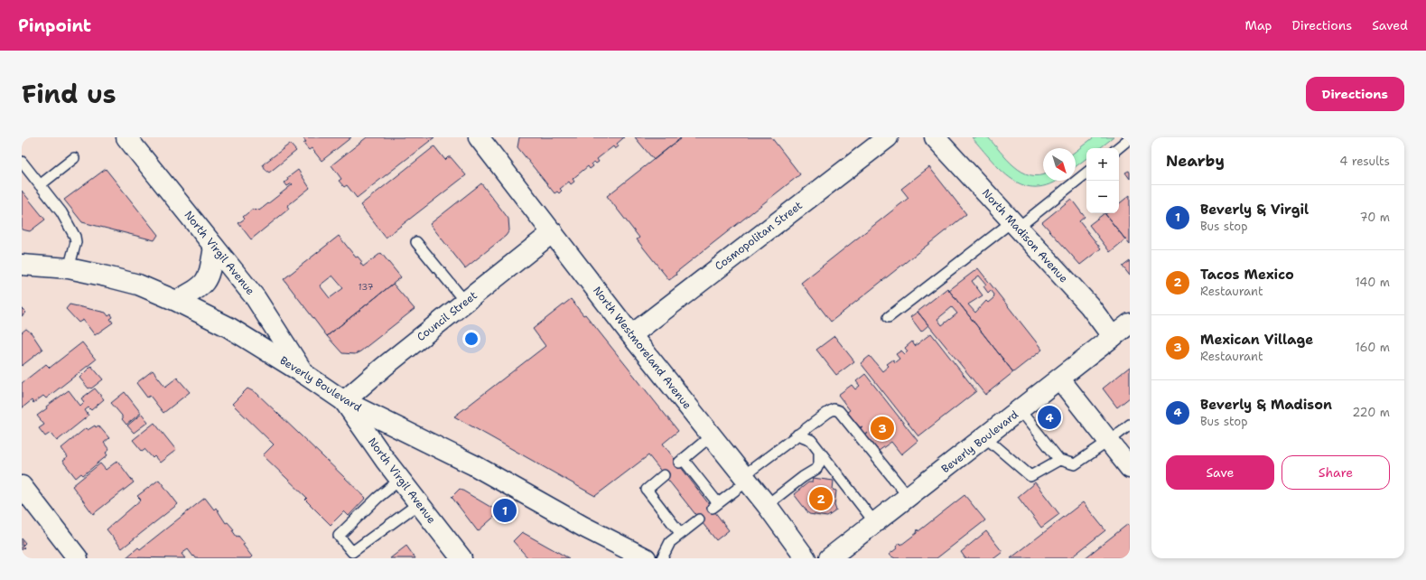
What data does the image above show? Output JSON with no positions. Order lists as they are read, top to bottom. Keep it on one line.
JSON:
{"streets":{"main road":["Cosmopolitan Street","North Madison Avenue","North Virgil Avenue","Council Street","North Westmoreland Avenue","Beverly Boulevard"]},"crossings":[["Cosmopolitan Street","North Westmoreland Avenue"],["North Madison Avenue","Beverly Boulevard"],["North Virgil Avenue","Council Street"],["North Virgil Avenue","Beverly Boulevard"],["Council Street","North Westmoreland Avenue"],["Council Street","Beverly Boulevard"]],"house_numbers":["137"],"north":"bottom right","page":{"header":"Pinpoint","nav":["Map","Directions","Saved"],"title":"Find us","buttons":["Directions",["Save","Share"]],"heading":["Nearby","4 results"],"map_buttons":["+","−"],"list":[{"mark":"1","name":"Beverly & Virgil","note":"Bus stop","value":"70 m"},{"mark":"2","name":"Tacos Mexico","note":"Restaurant","value":"140 m"},{"mark":"3","name":"Mexican Village","note":"Restaurant","value":"160 m"},{"mark":"4","name":"Beverly & Madison","note":"Bus stop","value":"220 m"}],"pins":["4","3","2","1"]}}
